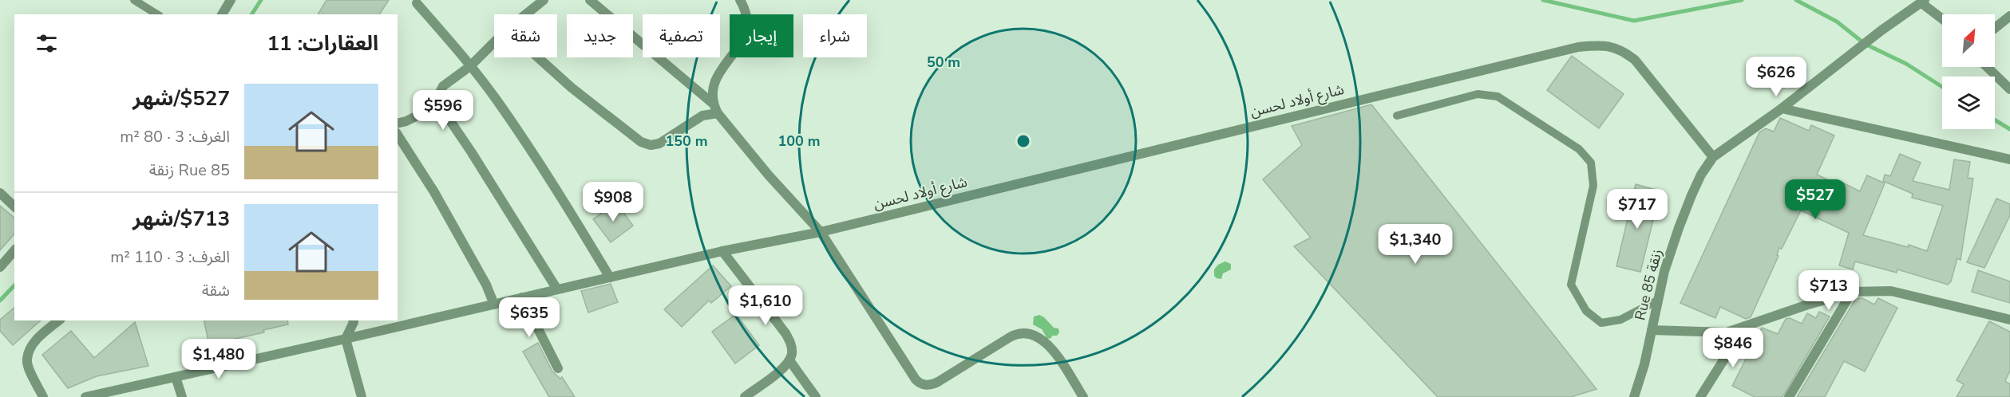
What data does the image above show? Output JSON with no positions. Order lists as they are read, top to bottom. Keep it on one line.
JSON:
{"streets":{"street":["شارع أولاد لحسن","Rue 85 زنقة"]},"crossings":[["شارع أولاد لحسن","Rue 85 زنقة"]],"north":"top right","page":{"chip":["شراء","إيجار","تصفية","جديد","شقة"],"heading":"العقارات: 11","price":["$626","$596","$527","$908","$717","$1,340","$713","$1,610","$635","$846","$1,480"],"list":[{"name":"$527/شهر","note":"الغرف: 3 · 80 m² · Rue 85 زنقة"},{"name":"$713/شهر","note":"الغرف: 3 · 110 m² · شقة"}]},"rings":["50 m","150 m","100 m"]}
